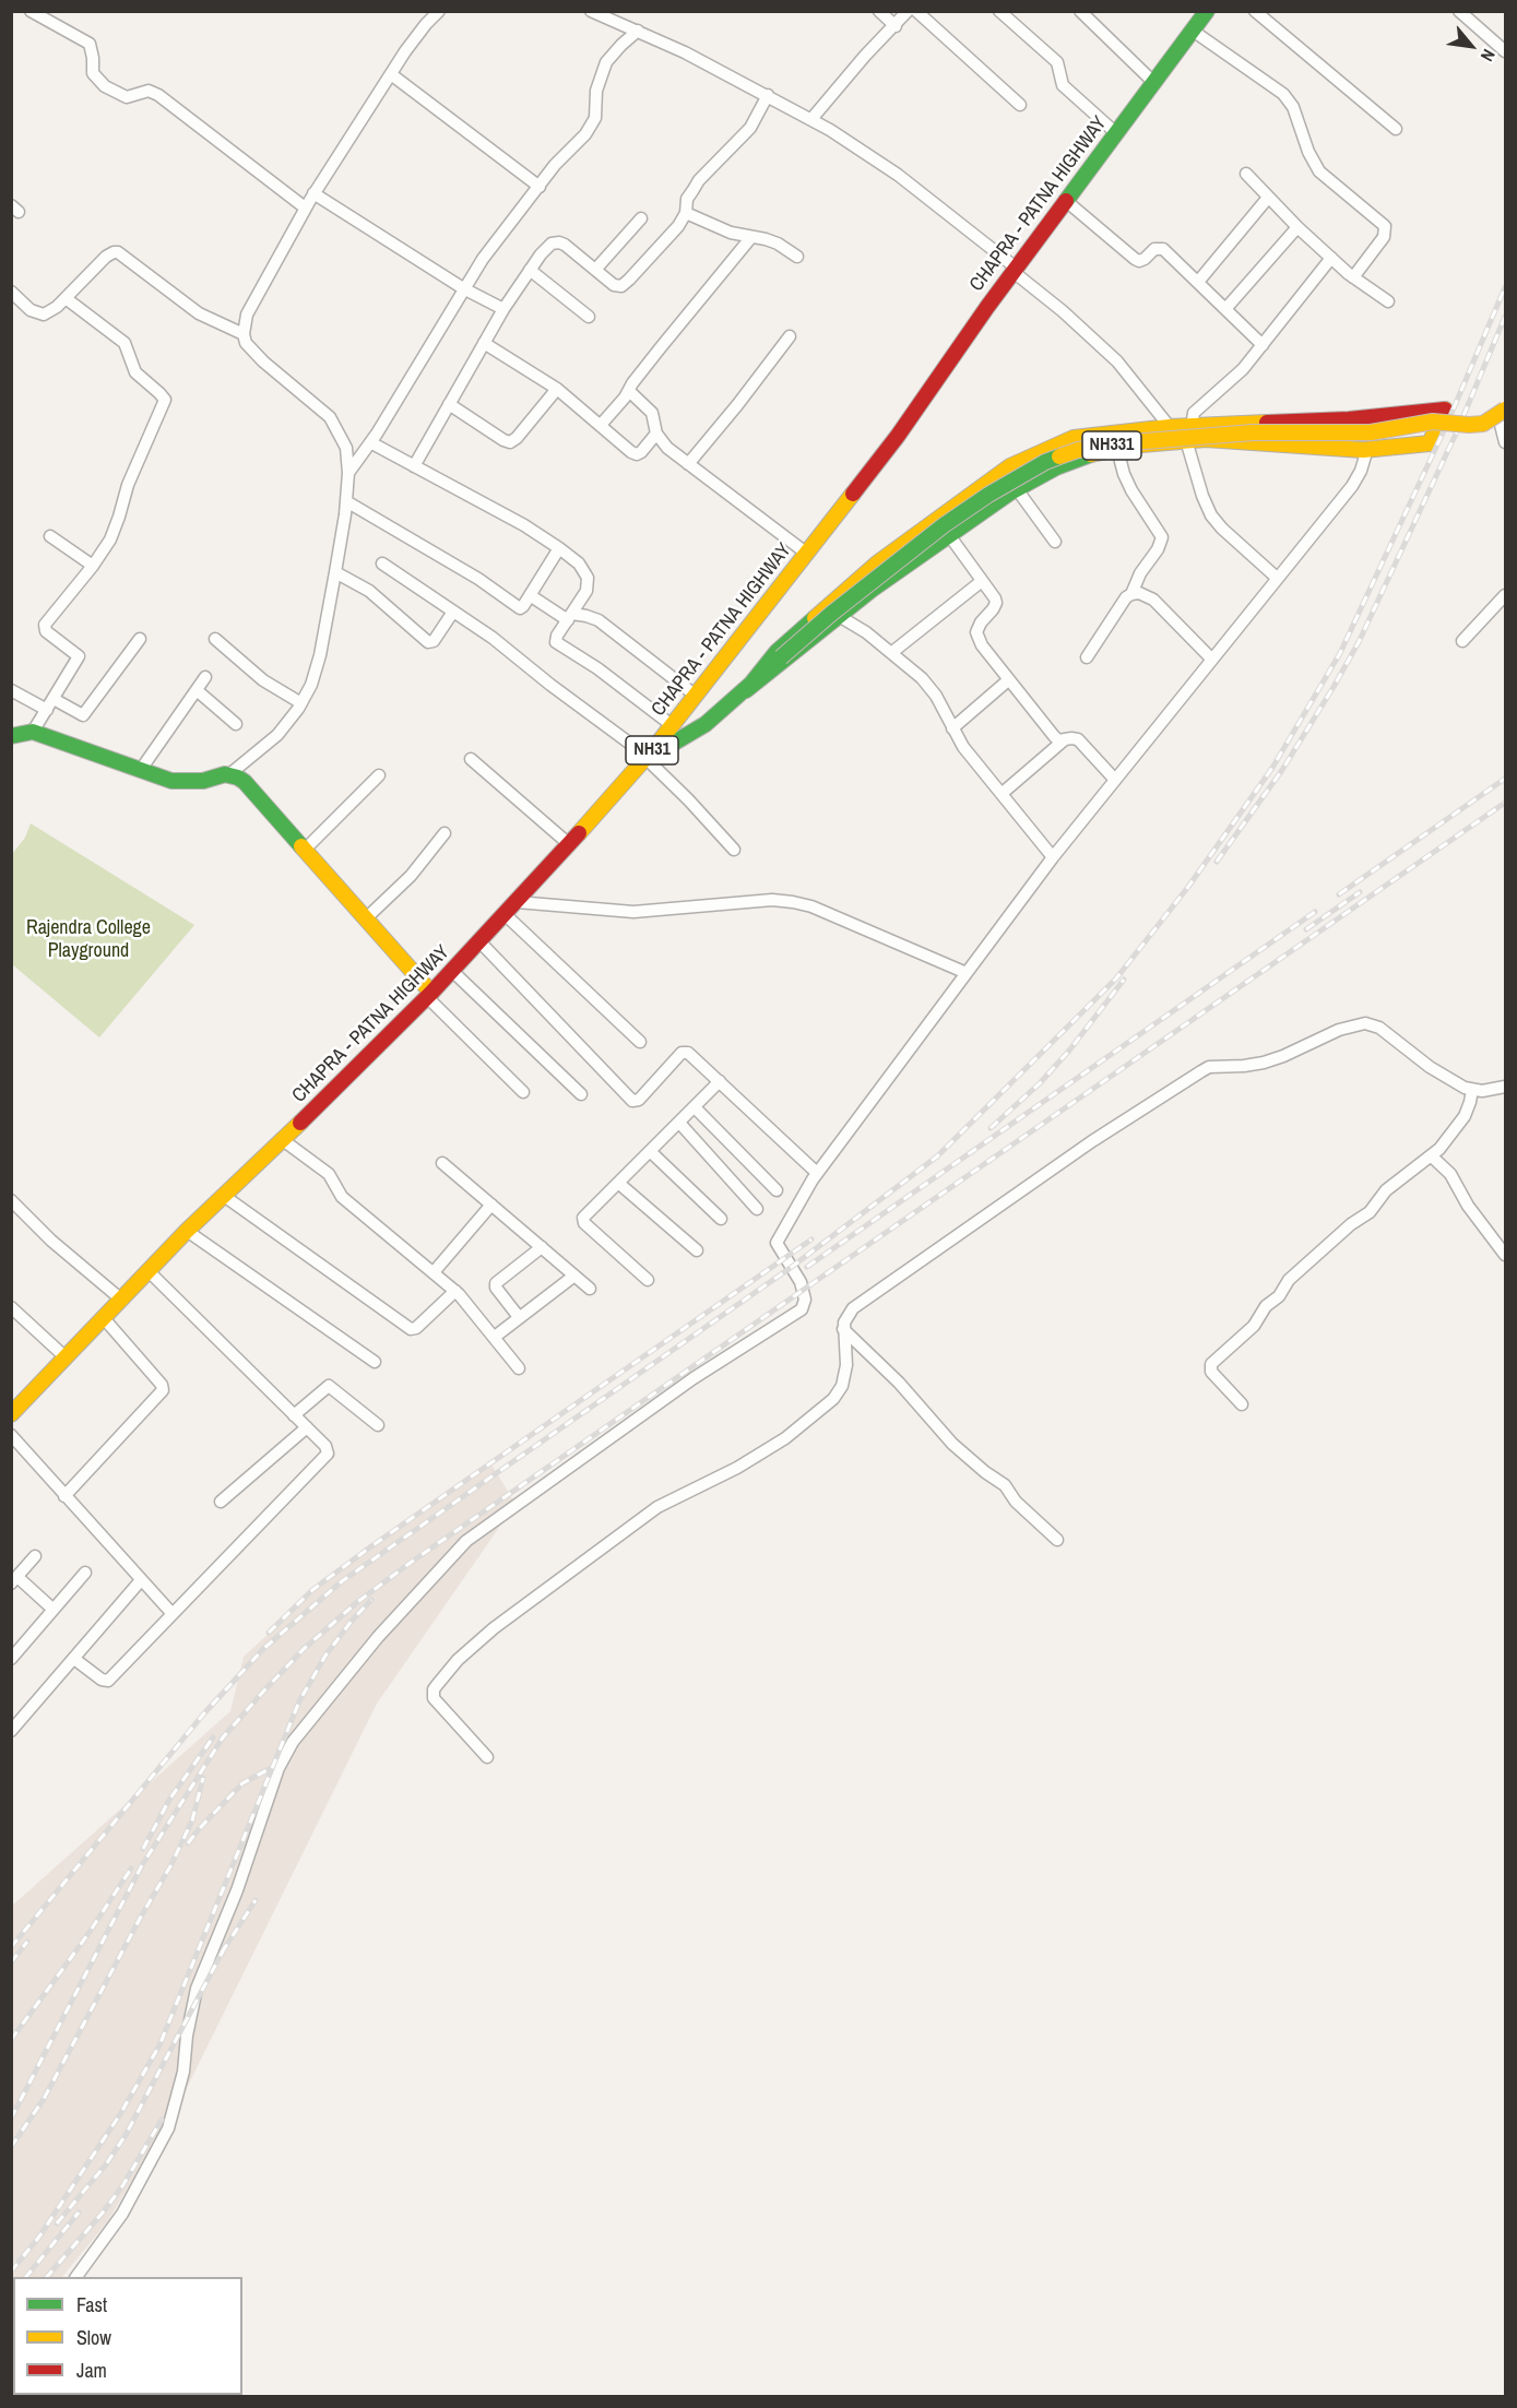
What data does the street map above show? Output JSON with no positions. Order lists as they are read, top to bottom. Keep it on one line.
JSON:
{"streets":{"main road":["CHAPRA - PATNA HIGHWAY","NH331","NH31"]},"crossings":[["CHAPRA - PATNA HIGHWAY","NH331"]],"parks":["Rajendra College Playground"],"legend":["Fast","Slow","Jam"],"north":"bottom right"}
